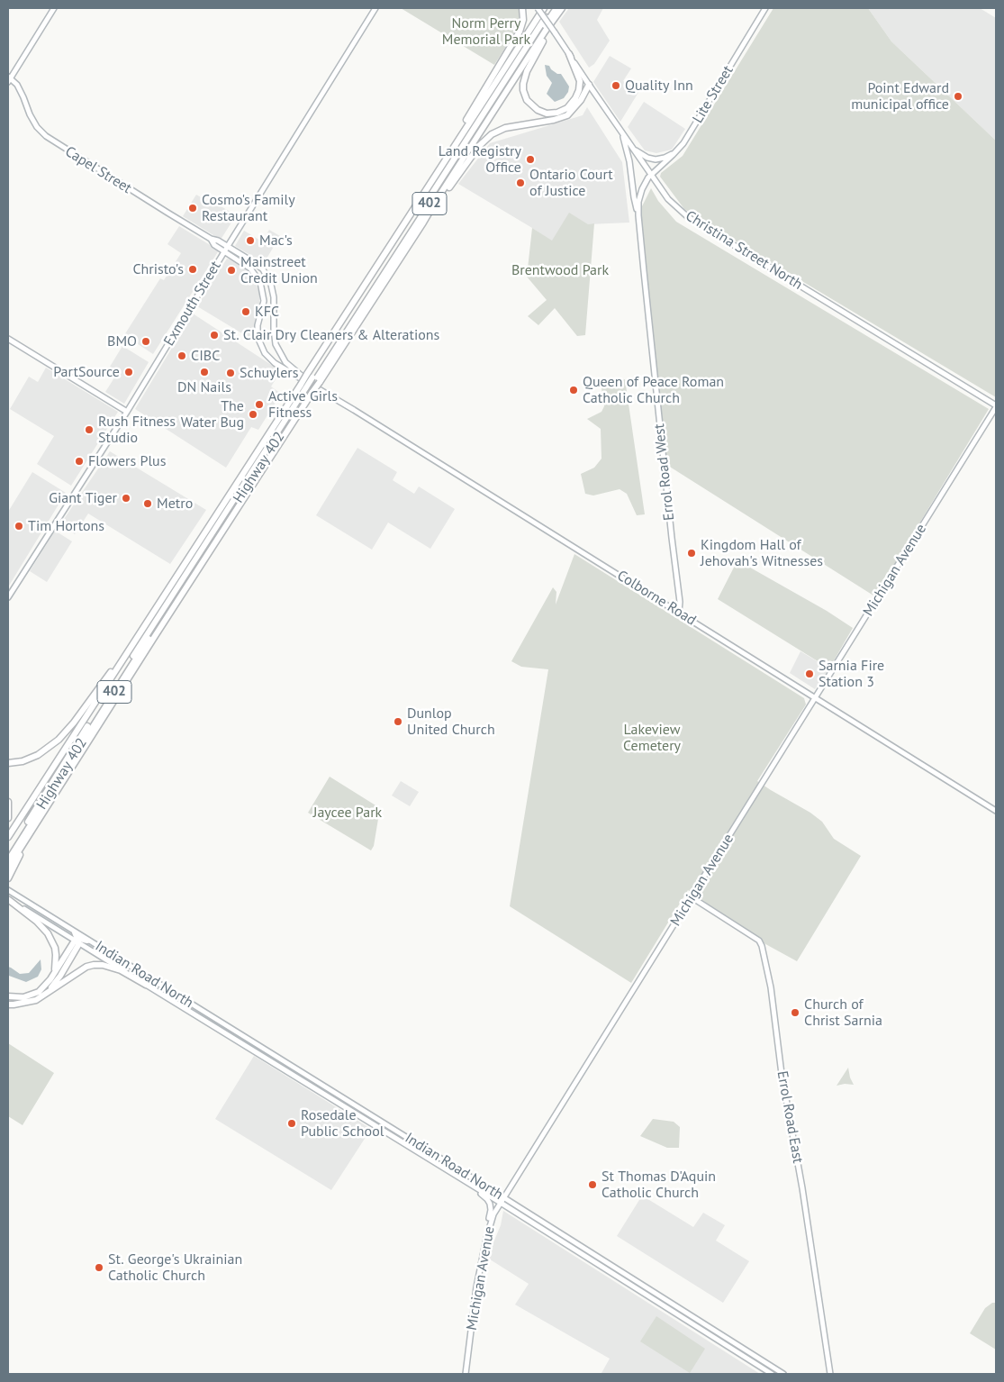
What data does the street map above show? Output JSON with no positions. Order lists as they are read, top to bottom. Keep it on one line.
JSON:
{"streets":{"highway":["402","Highway 402"],"main road":["Lite Street","Capel Street","Christina Street North","Exmouth Street","Errol Road West","Michigan Avenue","Colborne Road","Indian Road North","Errol Road East"]},"crossings":[["Lite Street","Christina Street North"],["Lite Street","Errol Road West"],["Capel Street","Exmouth Street"],["Capel Street","Colborne Road"],["Christina Street North","Highway 402"],["Christina Street North","Errol Road West"],["Christina Street North","Michigan Avenue"],["Highway 402","Colborne Road"],["Errol Road West","Colborne Road"],["Michigan Avenue","Colborne Road"],["Michigan Avenue","Indian Road North"],["Michigan Avenue","Errol Road East"]],"parks":["Norm Perry Memorial Park","Brentwood Park","Lakeview Cemetery","Jaycee Park"],"places":["Quality Inn","Point Edward municipal office","Land Registry Office","Ontario Court of Justice","Cosmo's Family Restaurant","Mac's","Christo's","Mainstreet Credit Union","KFC","St. Clair Dry Cleaners & Alterations","BMO","CIBC","PartSource","DN Nails","Schuylers","Queen of Peace Roman Catholic Church","Active Girls Fitness","The Water Bug","Rush Fitness Studio","Flowers Plus","Giant Tiger","Metro","Tim Hortons","Kingdom Hall of Jehovah's Witnesses","Sarnia Fire Station 3","Dunlop United Church","Church of Christ Sarnia","Rosedale Public School","St Thomas D'Aquin Catholic Church","St. George's Ukrainian Catholic Church"]}
